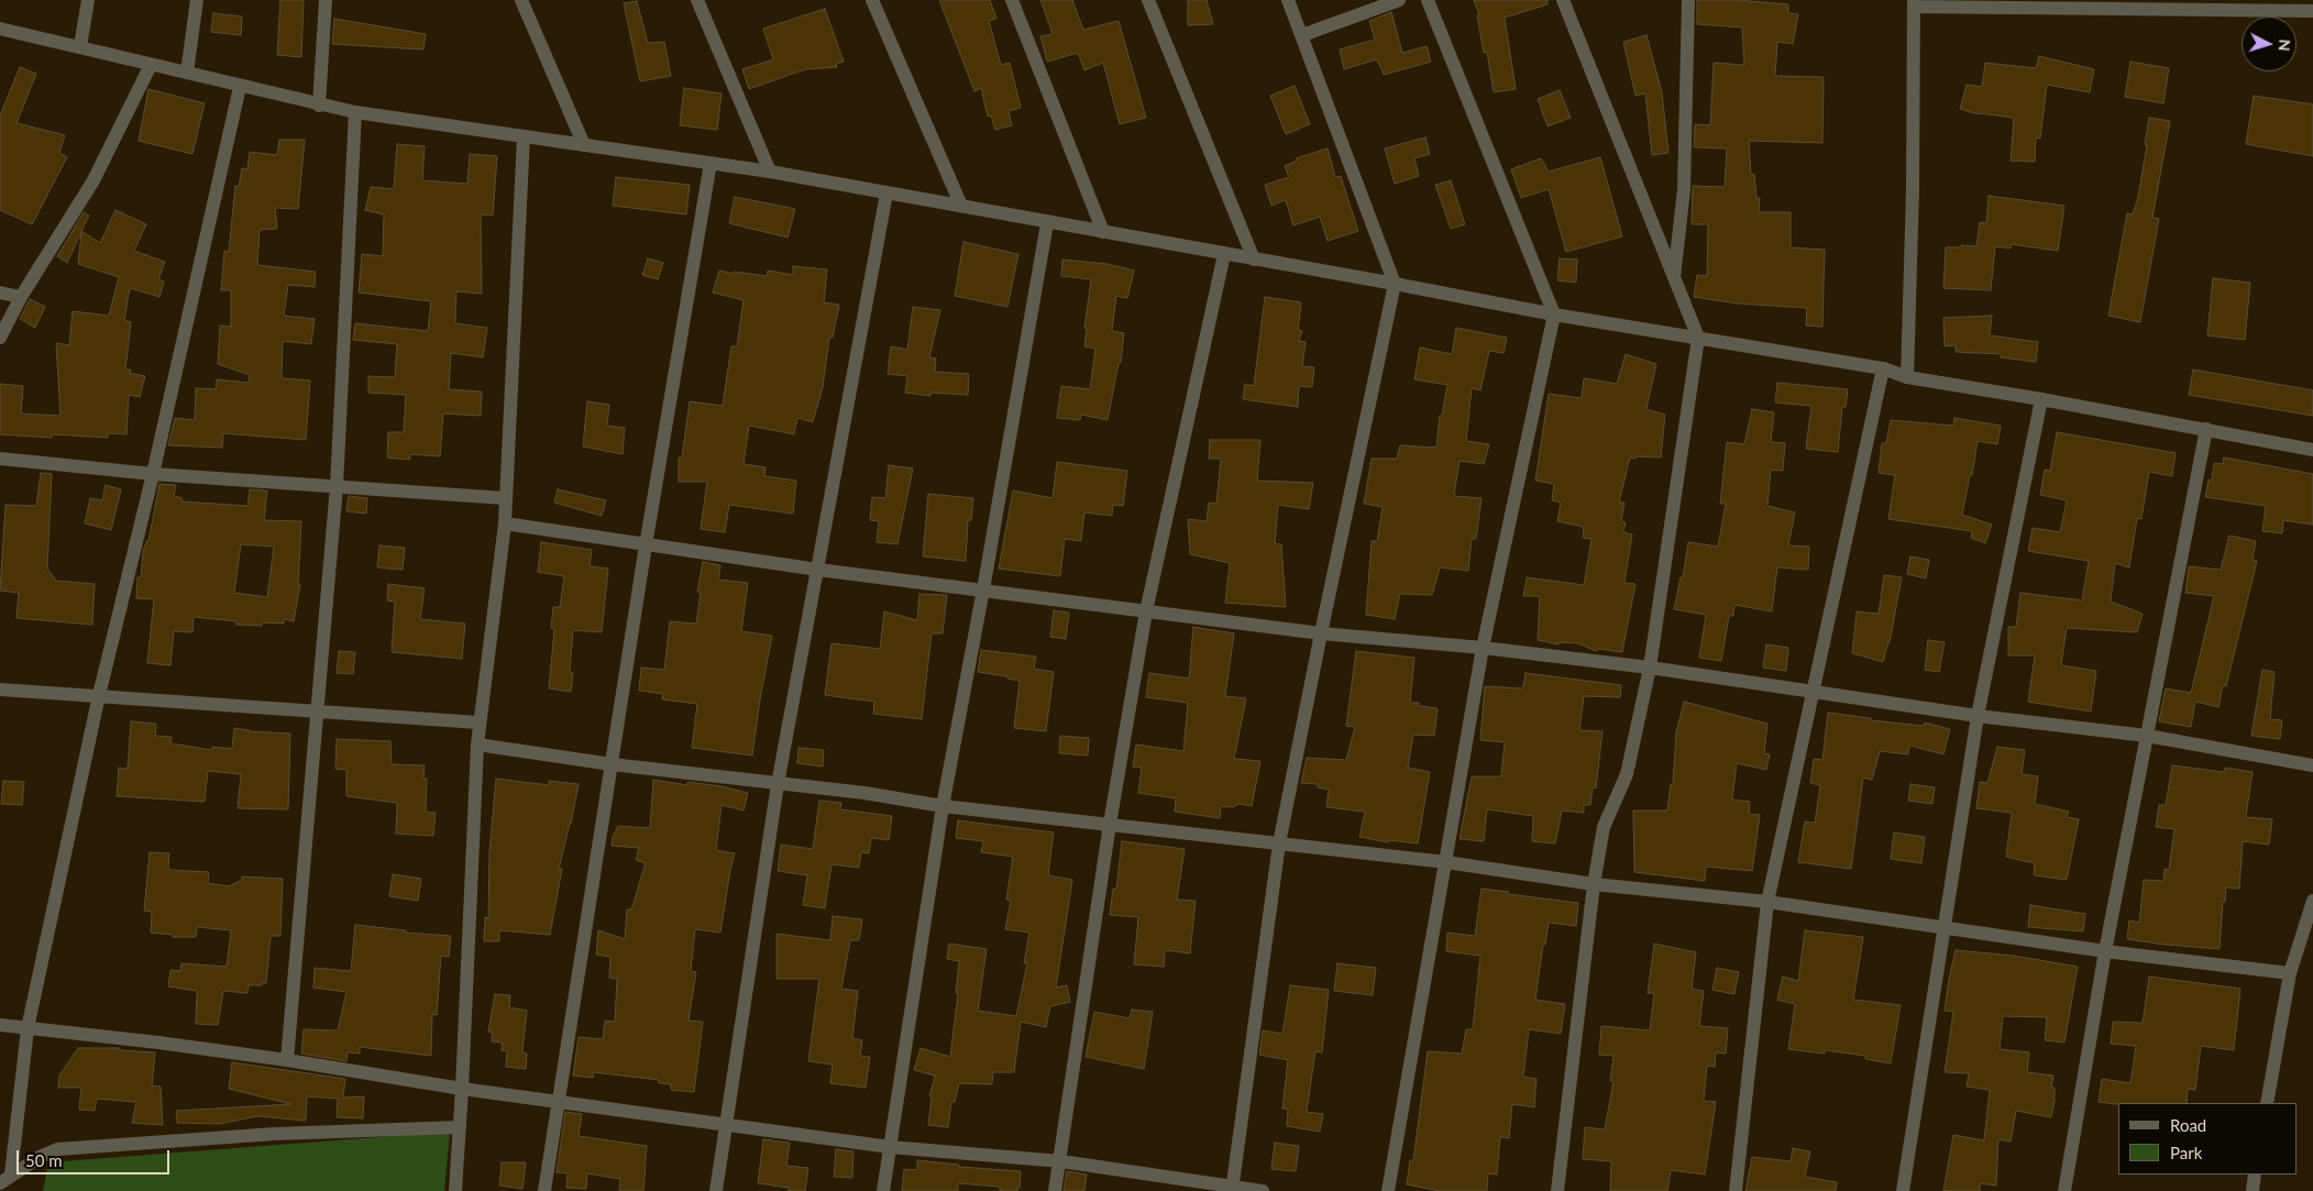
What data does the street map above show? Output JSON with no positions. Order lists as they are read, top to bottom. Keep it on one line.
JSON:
{"legend":["Road","Park"],"scale_bar":"50 m","north":"right"}
